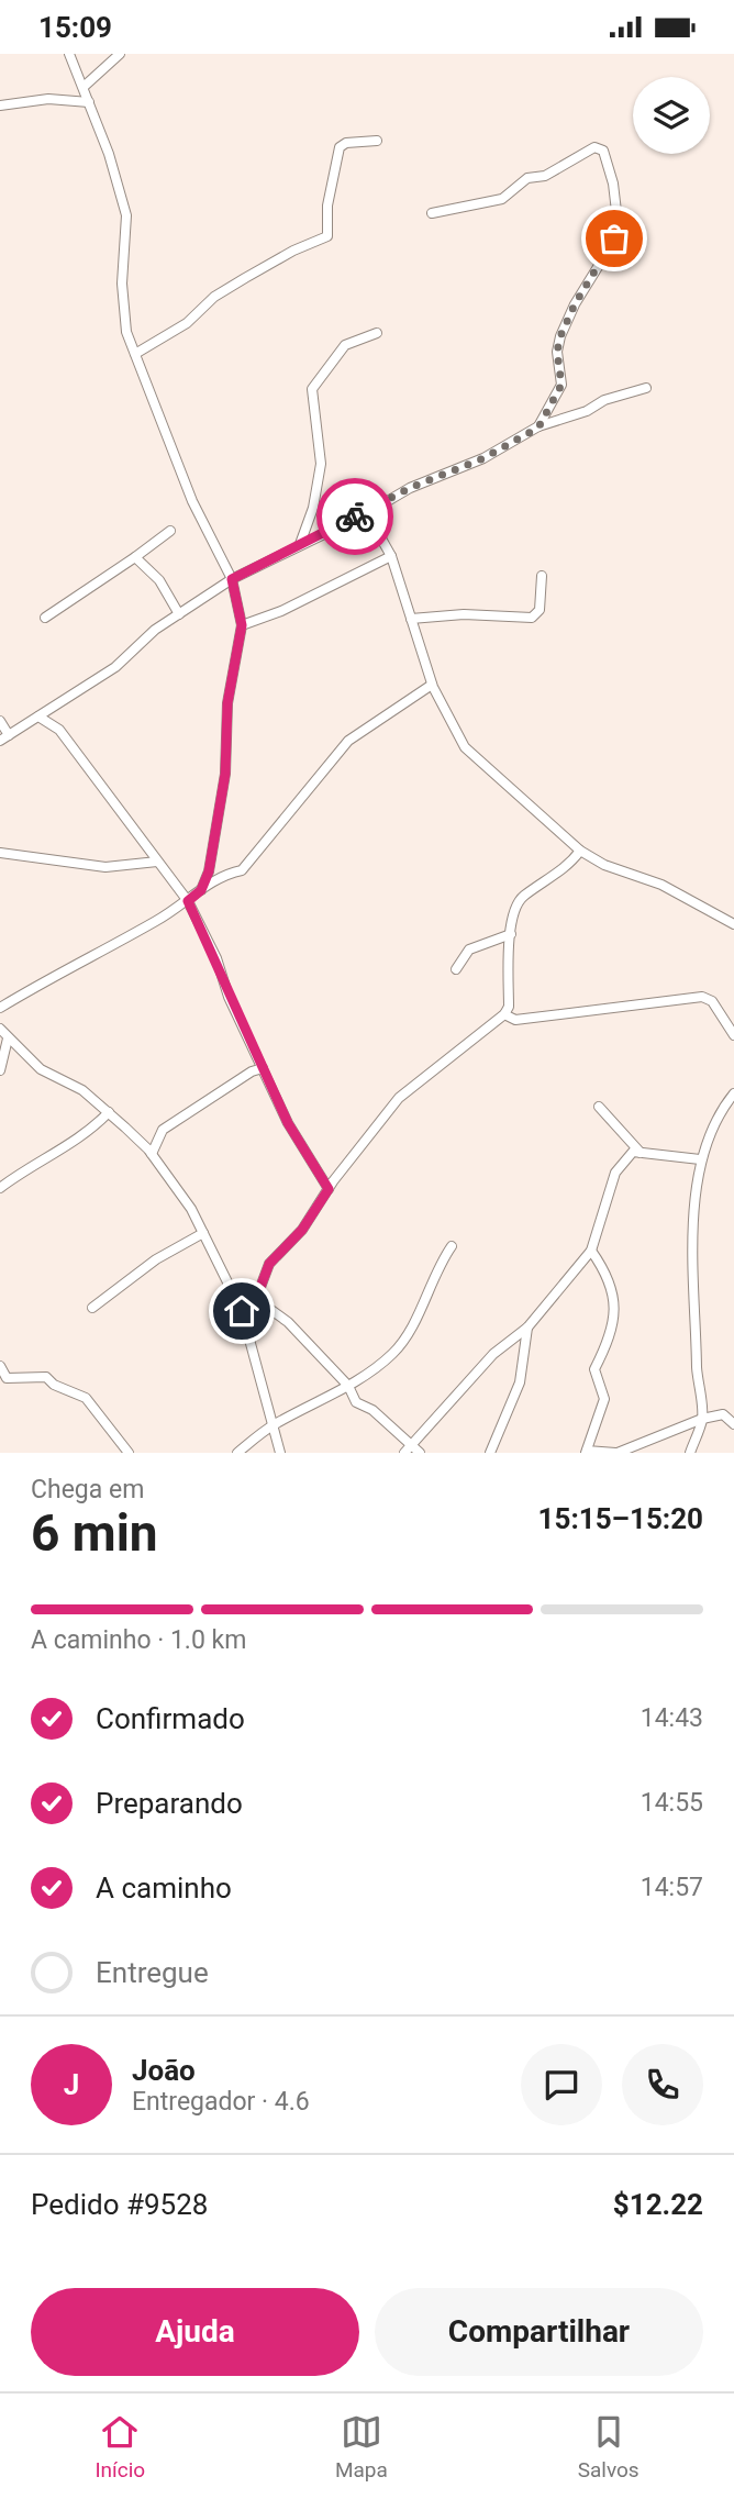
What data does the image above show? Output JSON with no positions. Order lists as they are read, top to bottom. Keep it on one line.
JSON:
{"page":{"status":"15:09","heading":["6 min","Chega em","15:15–15:20"],"panel":["João","Entregador · 4.6","Pedido #9528","$12.22"],"bar":"A caminho · 1.0 km","list":[["Confirmado","14:43"],["Preparando","14:55"],["A caminho","14:57"],"Entregue"],"round":"J","buttons":["Ajuda","Compartilhar"],"tabs":["Início","Mapa","Salvos"]}}
